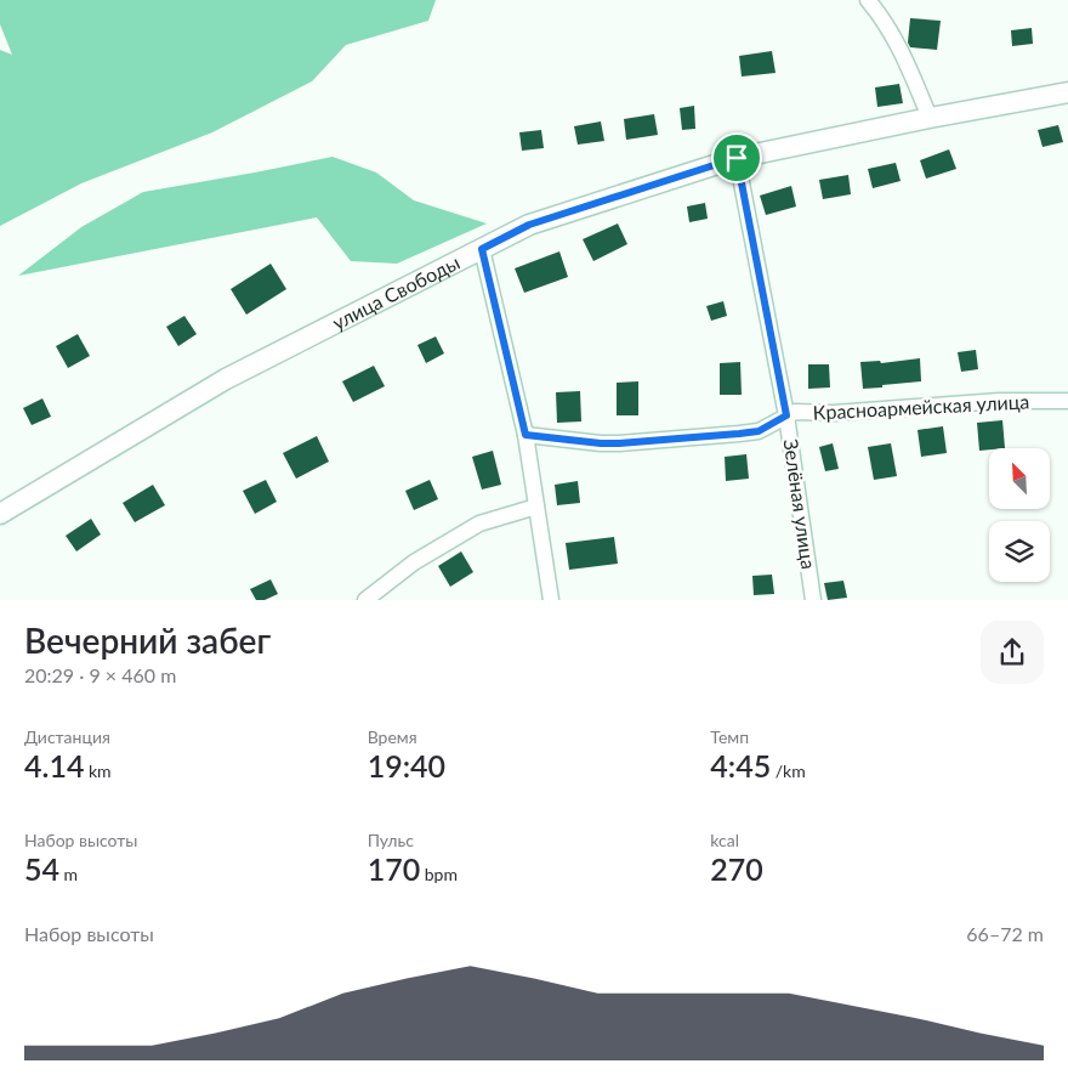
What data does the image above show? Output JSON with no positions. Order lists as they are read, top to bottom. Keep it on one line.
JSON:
{"streets":{"street":["улица Свободы","Красноармейская улица","Зелёная улица"]},"crossings":[["улица Свободы","Зелёная улица"],["Красноармейская улица","Зелёная улица"]],"north":"top left","page":{"heading":["Вечерний забег","20:29 · 9 × 460 m"],"stats":[["Дистанция","4.14 km"],["Время","19:40"],["Темп","4:45 /km"],["Набор высоты","54 m"],["Пульс","170 bpm"],["kcal","270"]],"chart":["Набор высоты","66–72 m"]}}
